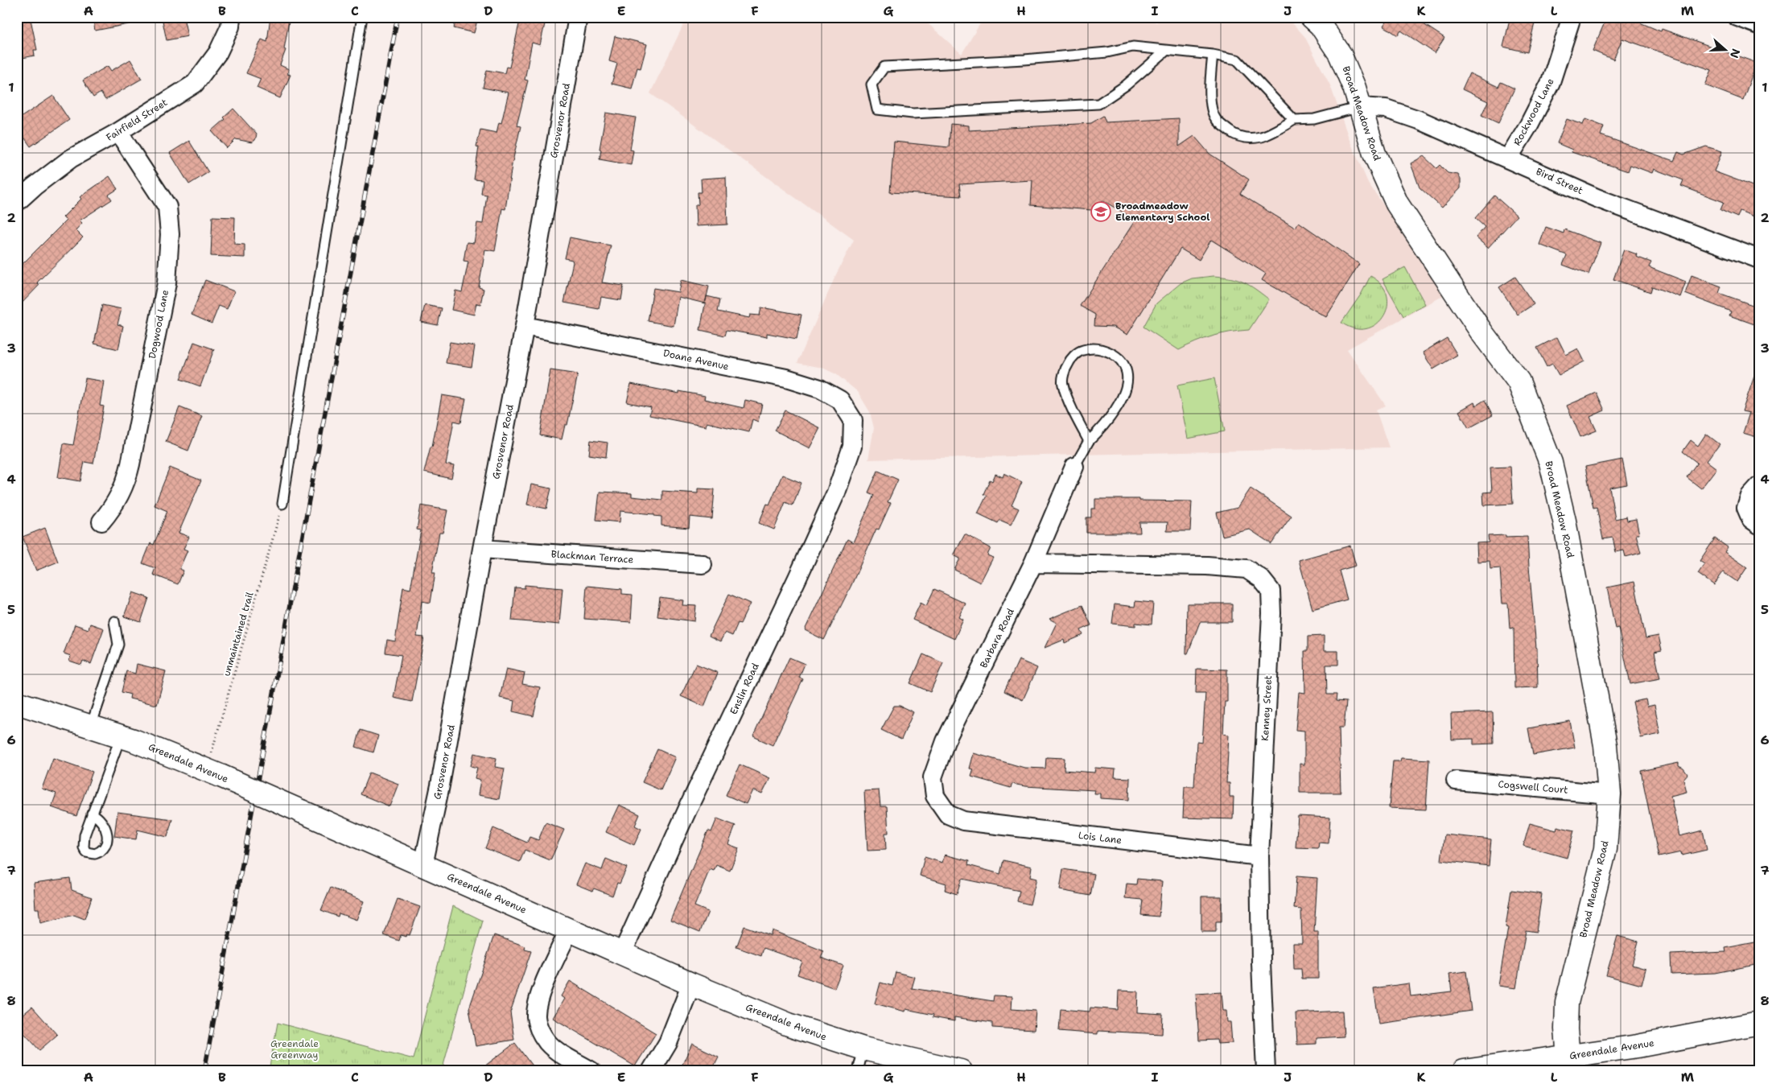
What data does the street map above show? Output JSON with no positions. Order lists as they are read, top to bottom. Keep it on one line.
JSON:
{"streets":{"main road":["Broad Meadow Road","Greendale Avenue"],"street":["Rockwood Lane","Fairfield Street","Grosvenor Road","Bird Street","Dogwood Lane","Doane Avenue","Blackman Terrace","Barbara Road","Enslin Road","Kenney Street","Cogswell Court","Lois Lane"],"path":["unmaintained trail"]},"crossings":[["Rockwood Lane","Bird Street"],["Broad Meadow Road","Bird Street"],["Broad Meadow Road","Greendale Avenue"],["Broad Meadow Road","Cogswell Court"],["Fairfield Street","Dogwood Lane"],["Grosvenor Road","Doane Avenue"],["Grosvenor Road","Blackman Terrace"],["Grosvenor Road","Greendale Avenue"],["Doane Avenue","Enslin Road"],["unmaintained trail","Greendale Avenue"],["Barbara Road","Kenney Street"],["Barbara Road","Lois Lane"],["Enslin Road","Greendale Avenue"],["Kenney Street","Lois Lane"]],"parks":["Greendale Greenway"],"places":{"school or university":["Broadmeadow Elementary School"]},"north":"right","grid":{"columns":["A","B","C","D","E","F","G","H","I","J","K","L","M"],"rows":["1","2","3","4","5","6","7","8"]}}
